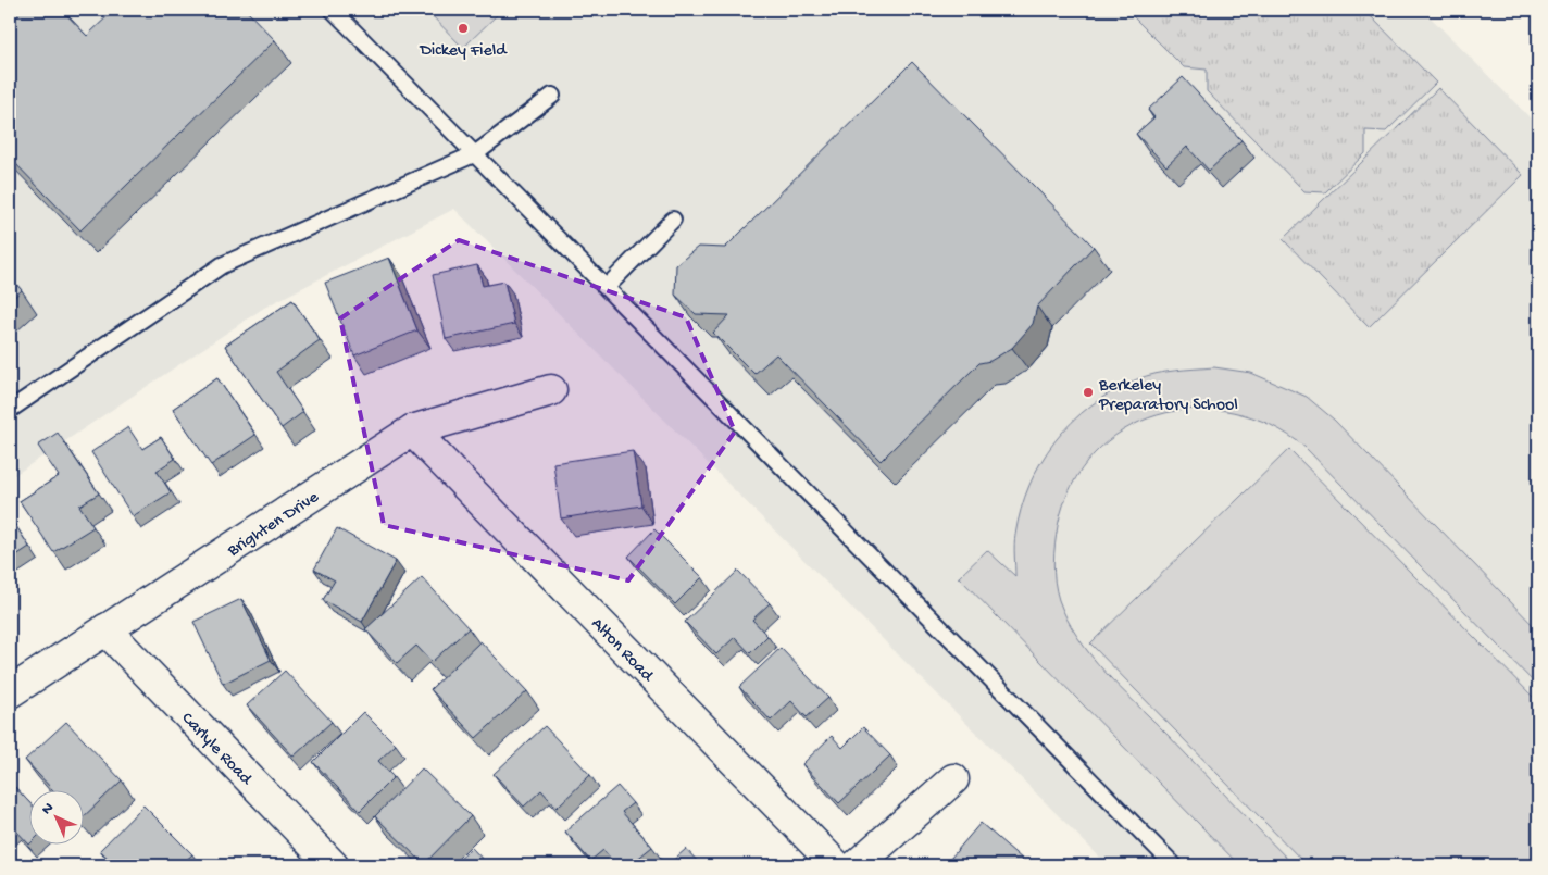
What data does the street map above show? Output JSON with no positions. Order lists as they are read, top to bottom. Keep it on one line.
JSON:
{"streets":{"street":["Brighten Drive","Alton Road","Carlyle Road"]},"crossings":[["Brighten Drive","Alton Road"],["Brighten Drive","Carlyle Road"]],"places":["Dickey Field","Berkeley Preparatory School"],"north":"top left"}
